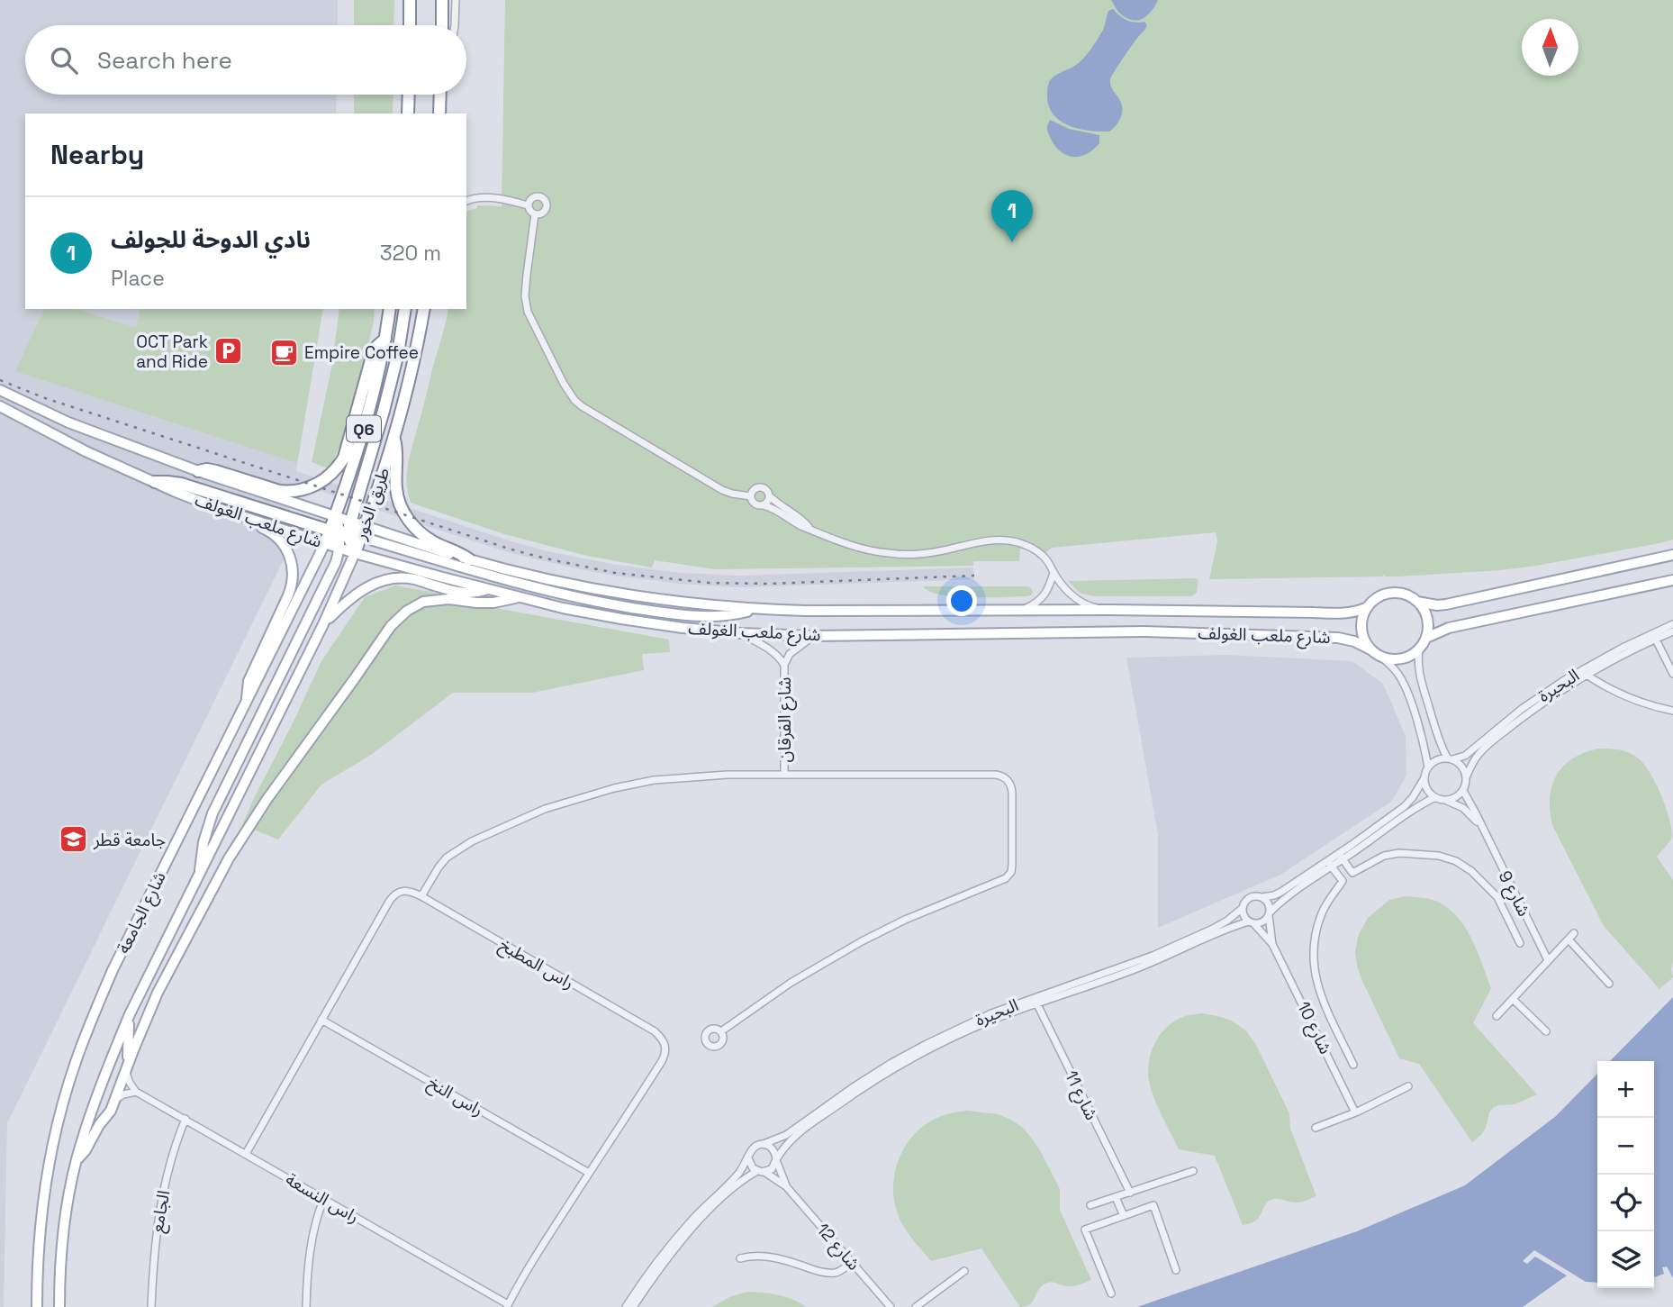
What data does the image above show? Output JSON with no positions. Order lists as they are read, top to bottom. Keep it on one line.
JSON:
{"streets":{"highway":["Q6","طريق الخور"],"main road":["شارع ملعب الغولف","شارع الجامعة"],"street":["البحيرة","شارع الفرقان","شارع 9","راس المطبخ","شارع 10","شارع 11","راس النخ","راس النسعة","الجامع","شارع 12"]},"crossings":[["طريق الخور","شارع ملعب الغولف"],["طريق الخور","شارع الجامعة"],["شارع ملعب الغولف","شارع الفرقان"],["شارع ملعب الغولف","شارع الجامعة"],["البحيرة","شارع 9"],["البحيرة","شارع 10"],["البحيرة","شارع 11"],["البحيرة","شارع 12"],["راس المطبخ","راس النخ"],["راس المطبخ","راس النسعة"],["راس النسعة","الجامع"]],"places":{"parking":["OCT Park and Ride"],"cafe":["Empire Coffee"],"school or university":["جامعة قطر"]},"north":"top","page":{"search":"Search here","heading":"Nearby","pins":"1","list":[{"mark":"1","name":"نادي الدوحة للجولف","note":"Place","value":"320 m"}],"map_buttons":["+","−"]}}
